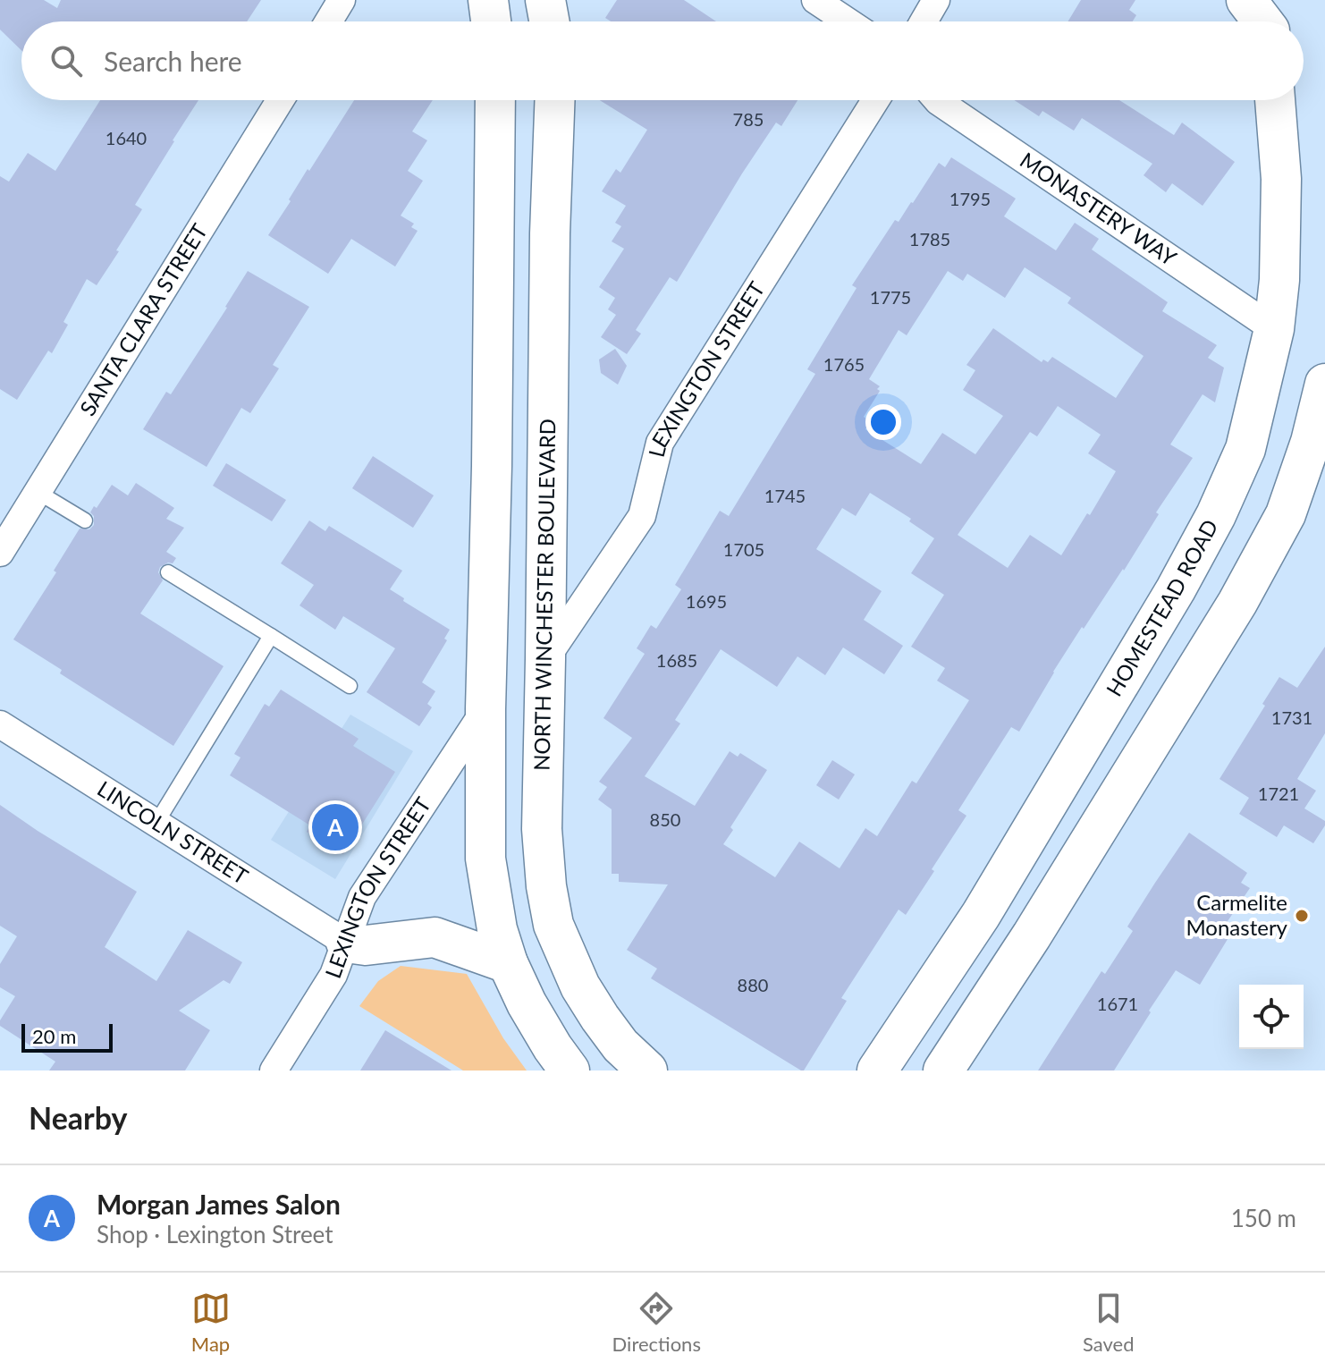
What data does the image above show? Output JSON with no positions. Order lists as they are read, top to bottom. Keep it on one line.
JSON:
{"streets":{"main road":["NORTH WINCHESTER BOULEVARD","HOMESTEAD ROAD"],"street":["MONASTERY WAY","SANTA CLARA STREET","LEXINGTON STREET","LINCOLN STREET"]},"crossings":[["MONASTERY WAY","HOMESTEAD ROAD"],["LEXINGTON STREET","NORTH WINCHESTER BOULEVARD"],["LEXINGTON STREET","LINCOLN STREET"]],"places":["Carmelite Monastery"],"house_numbers":["785","1640","1795","1785","1775","1765","1745","1705","1695","1685","1731","1721","850","880","1671"],"scale_bar":"20 m","page":{"search":"Search here","pins":"A","scale":"20 m","heading":"Nearby","list":[{"mark":"A","name":"Morgan James Salon","note":"Shop · Lexington Street","value":"150 m"}],"nav":["Map","Directions","Saved"]}}
